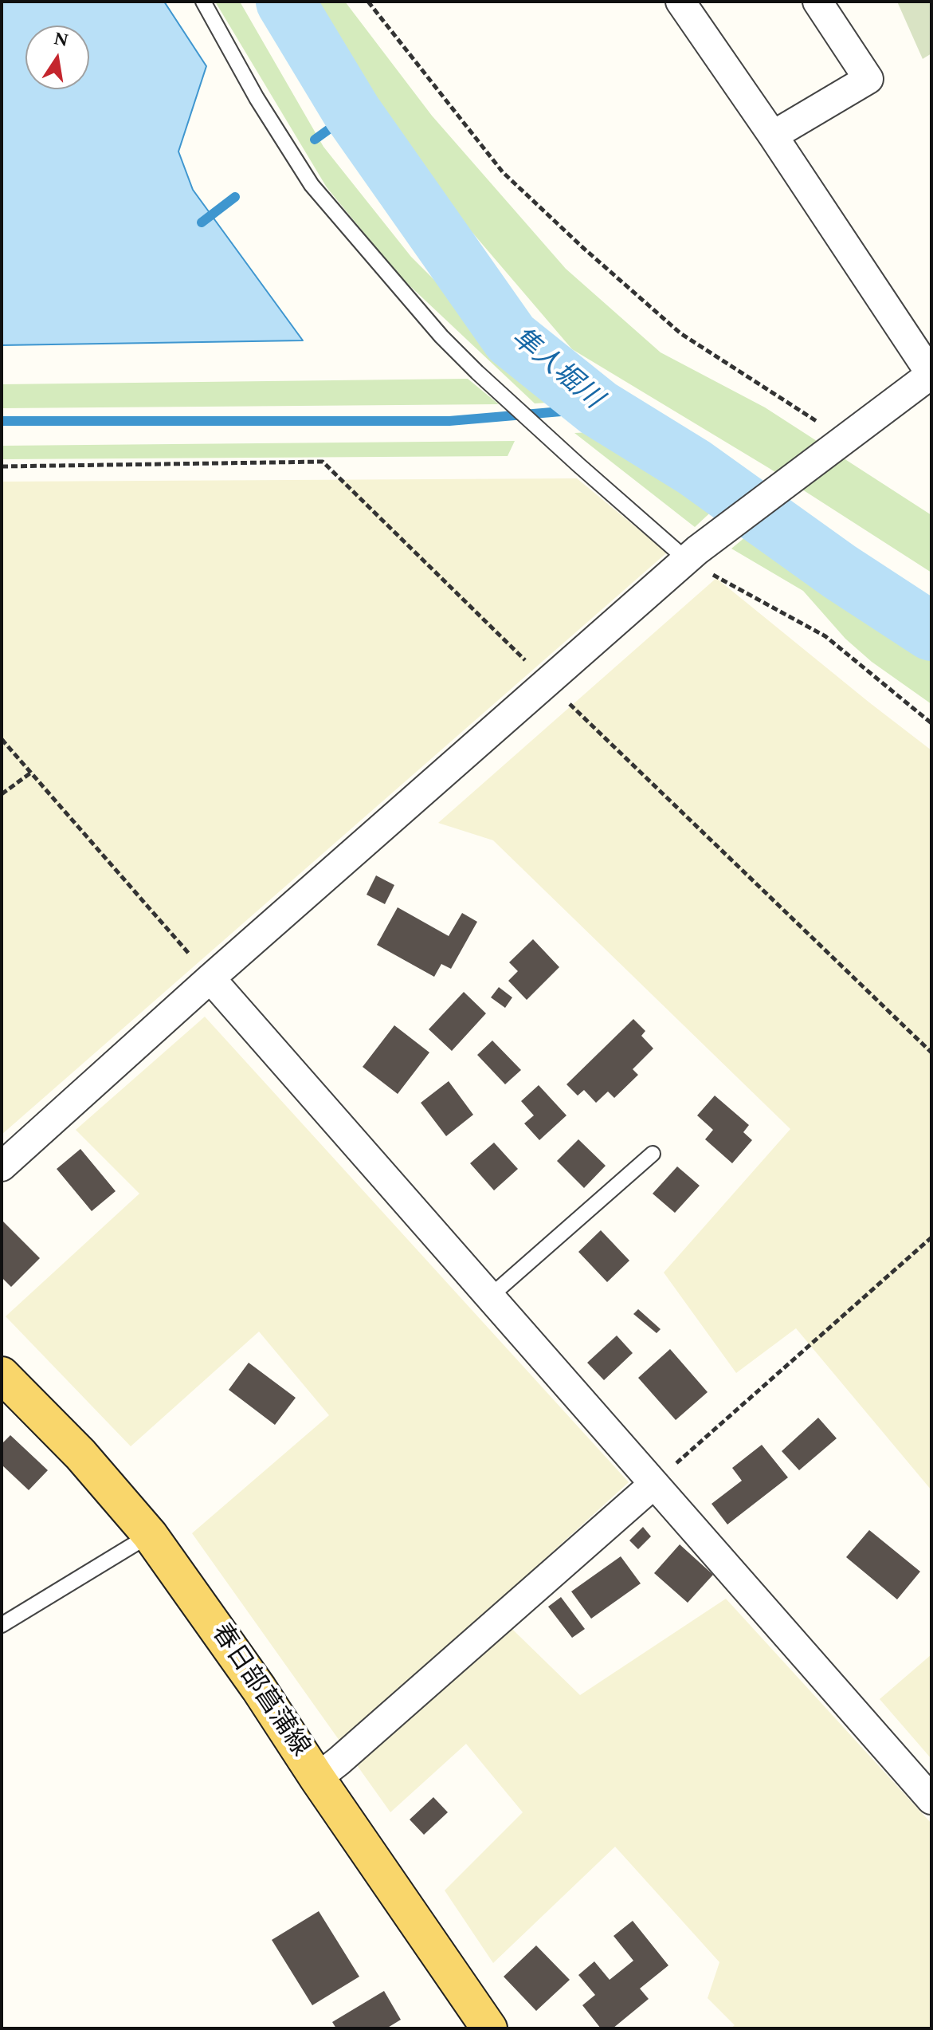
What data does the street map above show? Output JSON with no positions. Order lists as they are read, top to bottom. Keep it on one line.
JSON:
{"streets":{"main road":["春日部菖蒲線"]},"water":["隼人堀川"],"north":"top"}
